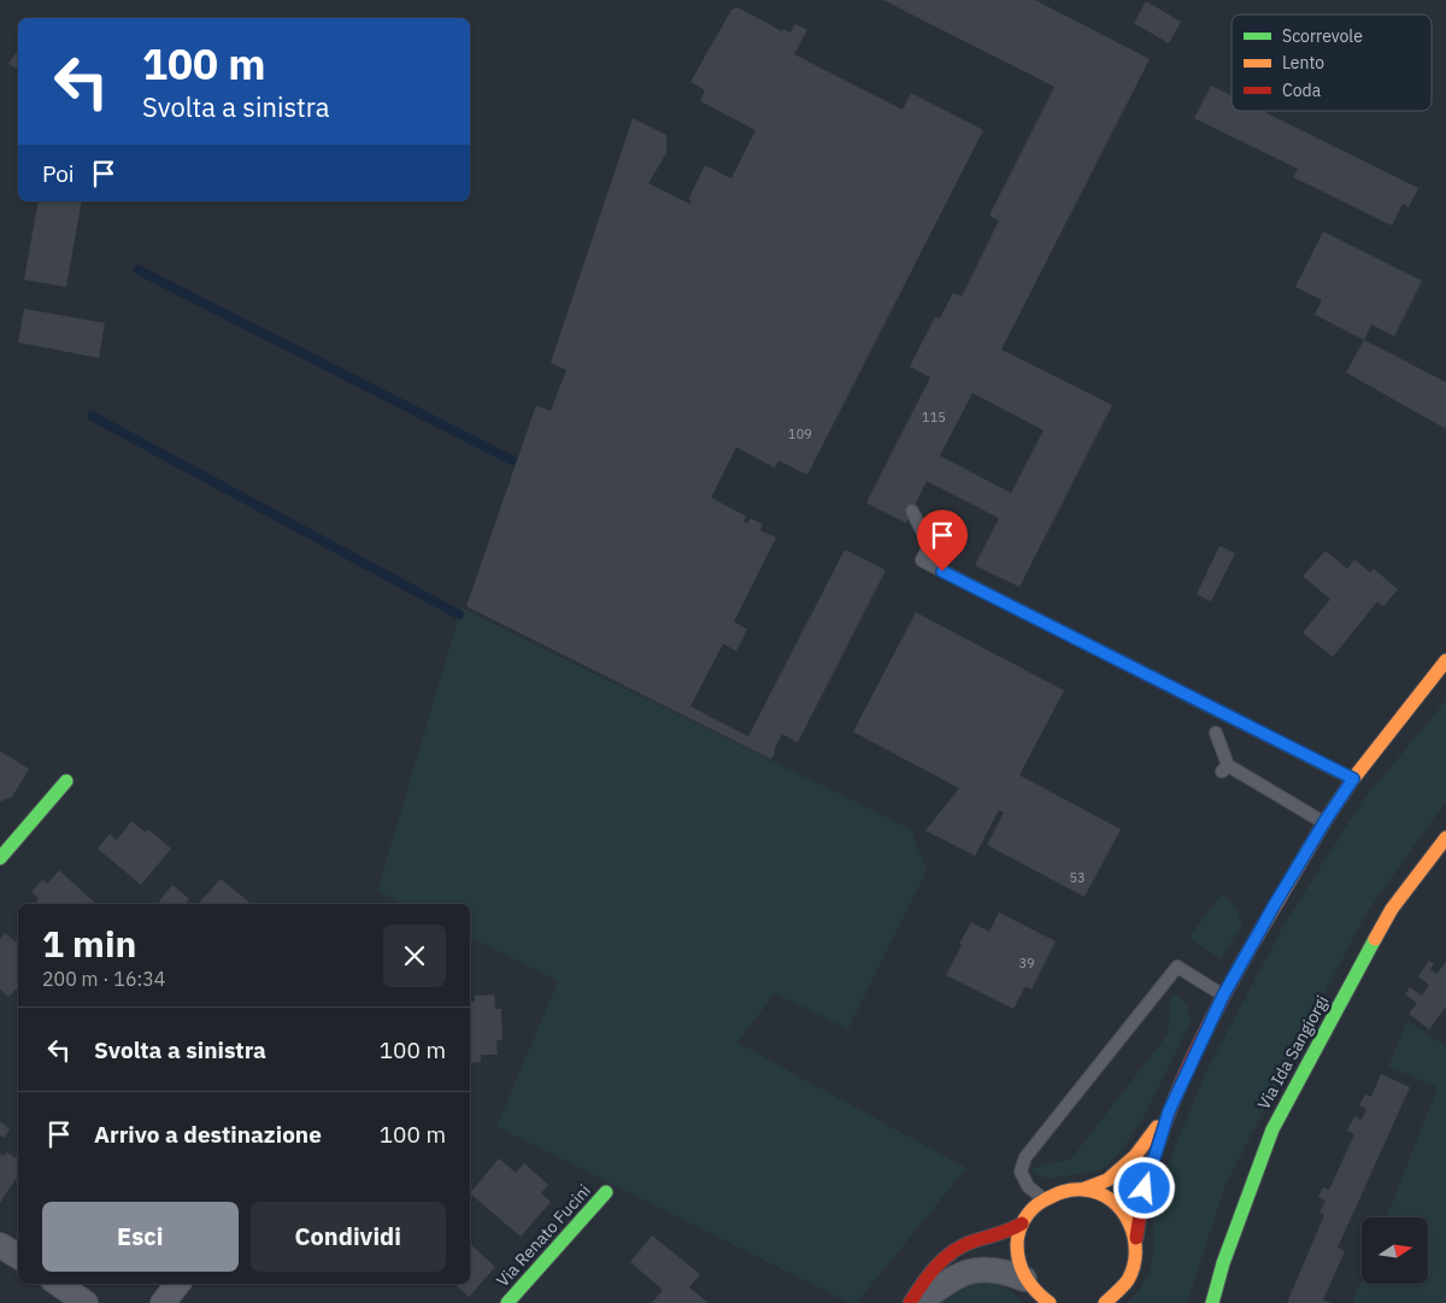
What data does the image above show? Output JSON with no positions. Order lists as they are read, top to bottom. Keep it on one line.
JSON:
{"streets":{"main road":["Via Ida Sangiorgi","Via Renato Fucini"]},"house_numbers":["115","109","53","39"],"legend":["Scorrevole","Lento","Coda"],"north":"right","page":{"turn":["100 m","Svolta a sinistra"],"then":"Poi","heading":["1 min","200 m · 16:34"],"list":[{"name":"Svolta a sinistra","value":"100 m"},{"name":"Arrivo a destinazione","value":"100 m"}],"buttons":["Esci","Condividi"]}}
